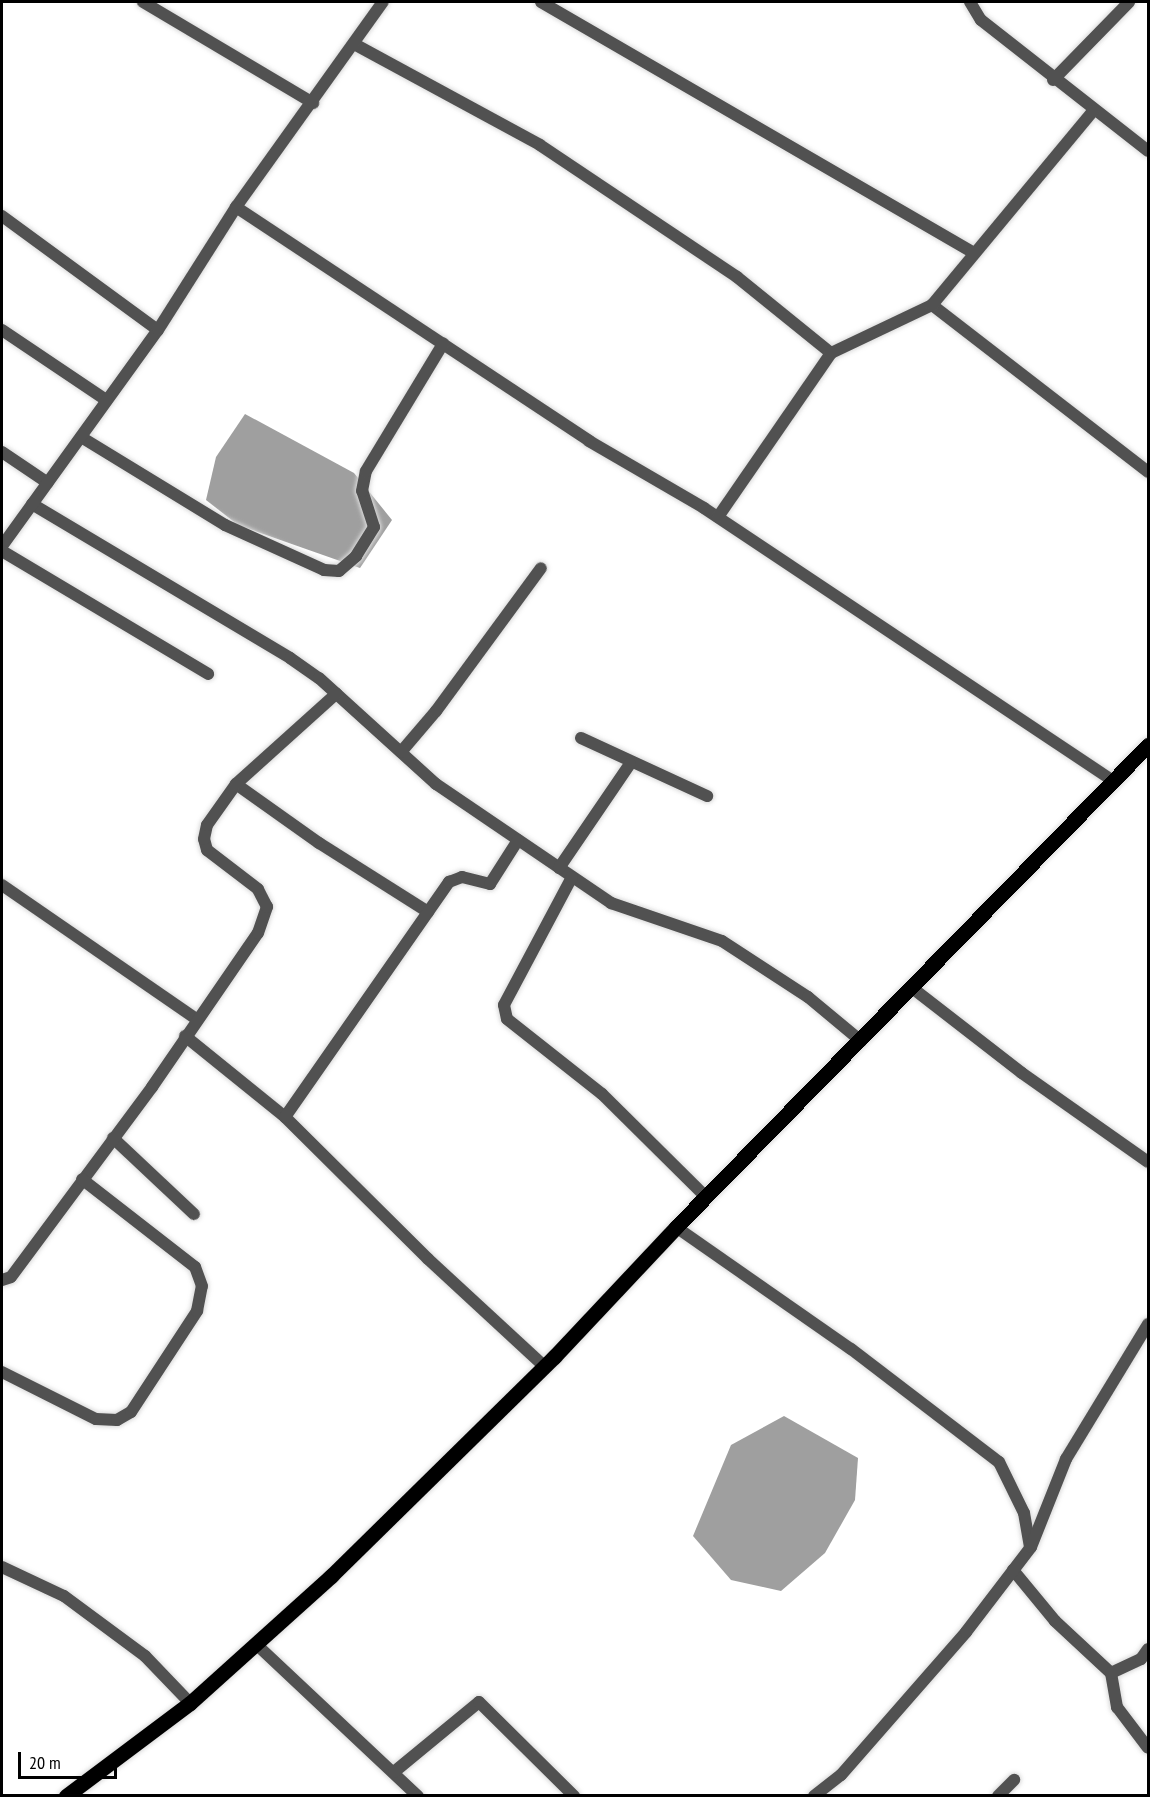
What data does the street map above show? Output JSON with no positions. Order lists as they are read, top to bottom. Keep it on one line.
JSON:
{"scale_bar":"20 m"}
